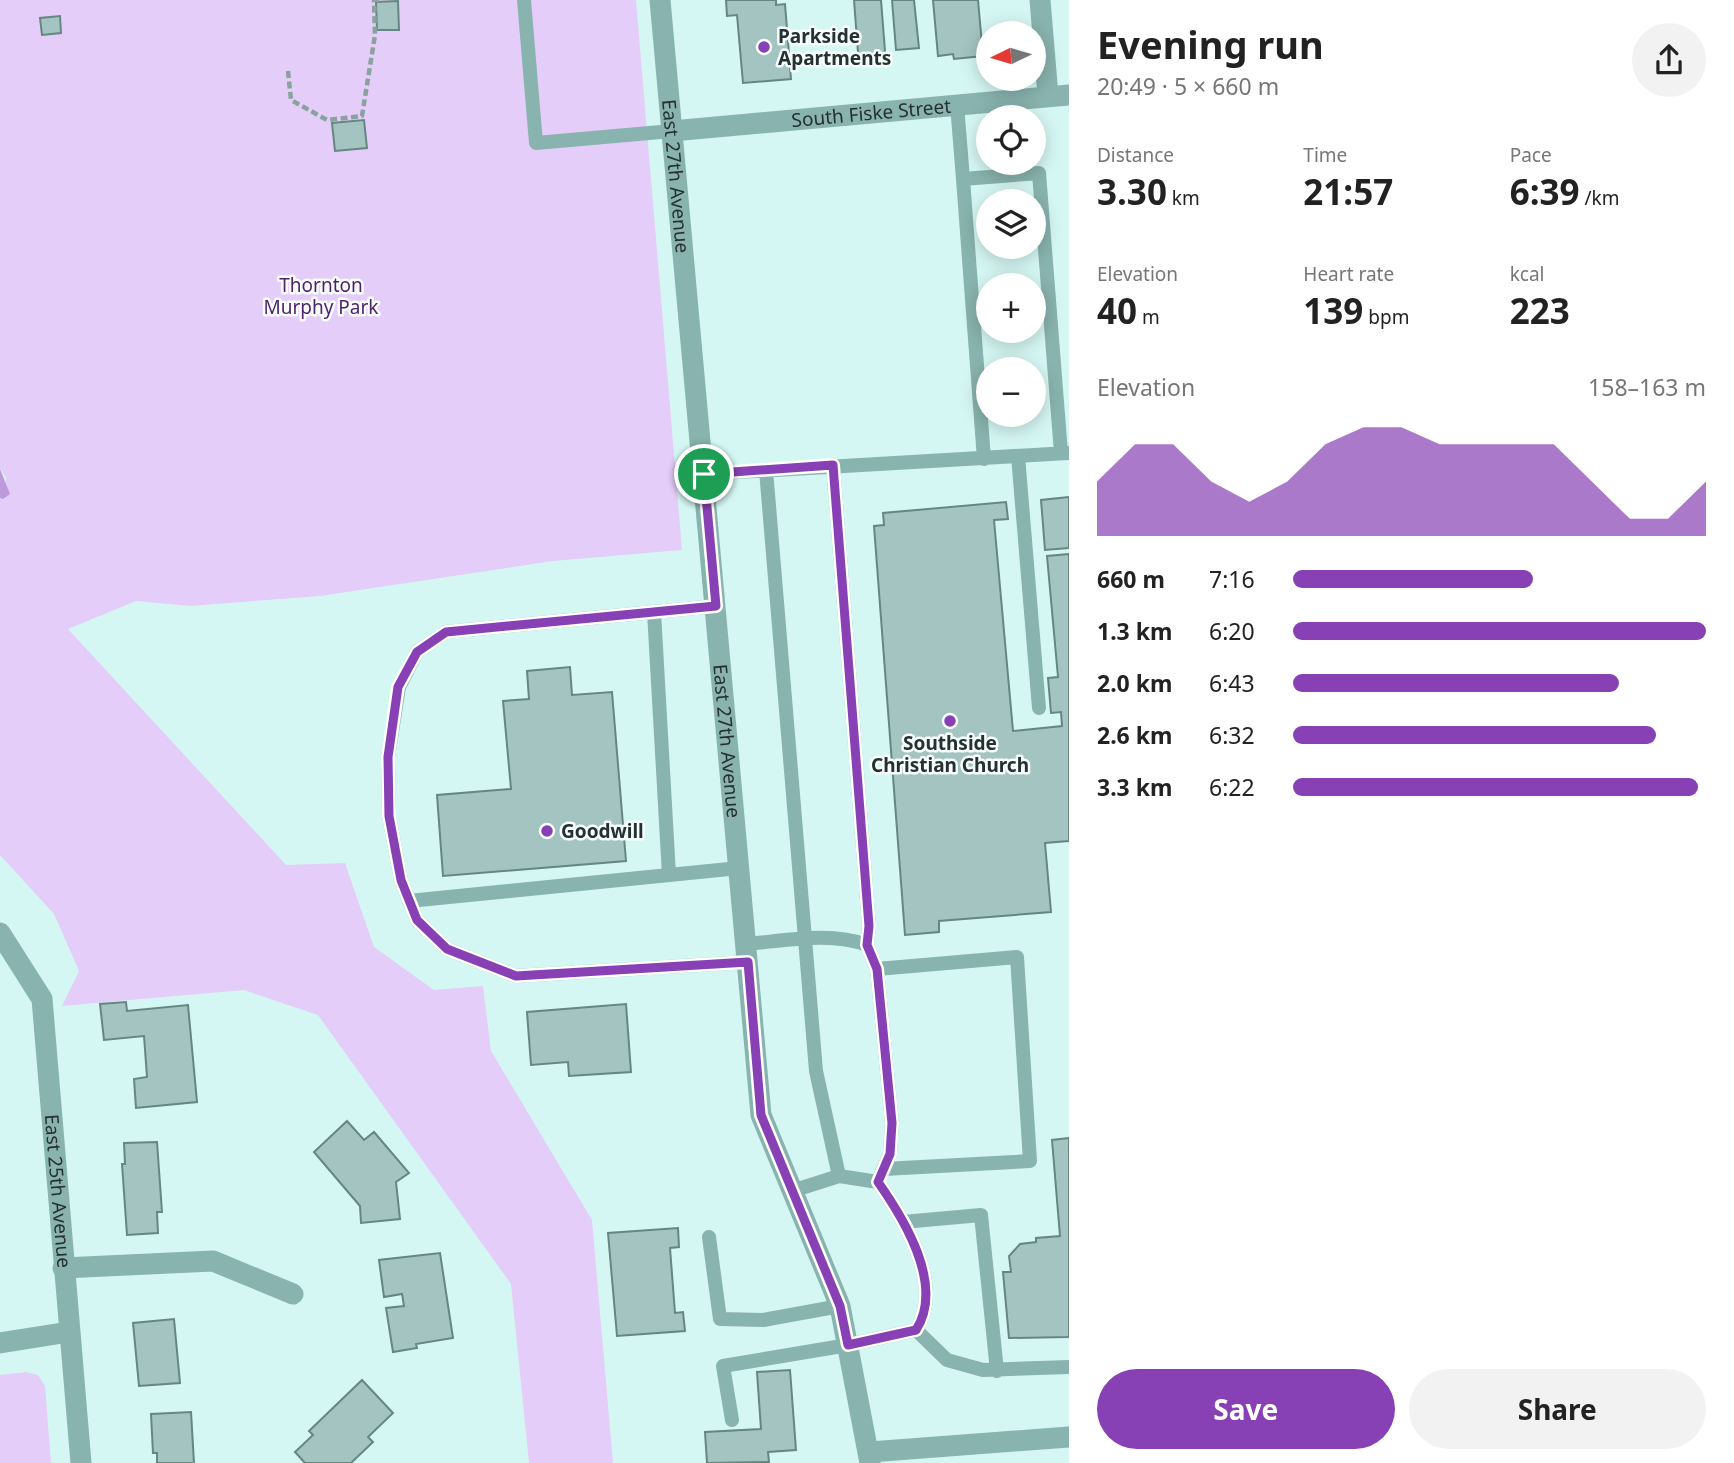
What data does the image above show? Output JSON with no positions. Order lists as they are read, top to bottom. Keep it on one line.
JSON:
{"streets":{"street":["South Fiske Street","East 27th Avenue","East 25th Avenue"]},"crossings":[["South Fiske Street","East 27th Avenue"]],"parks":["Thornton Murphy Park"],"places":["Parkside Apartments","Southside Christian Church","Goodwill"],"north":"left","page":{"heading":["Evening run","20:49 · 5 × 660 m"],"map_buttons":["+","−"],"stats":[["Distance","3.30 km"],["Time","21:57"],["Pace","6:39 /km"],["Elevation","40 m"],["Heart rate","139 bpm"],["kcal","223"]],"chart":["Elevation","158–163 m"],"list":[{"name":"660 m","note":"7:16"},{"name":"1.3 km","note":"6:20"},{"name":"2.0 km","note":"6:43"},{"name":"2.6 km","note":"6:32"},{"name":"3.3 km","note":"6:22"}],"buttons":["Save","Share"]}}
